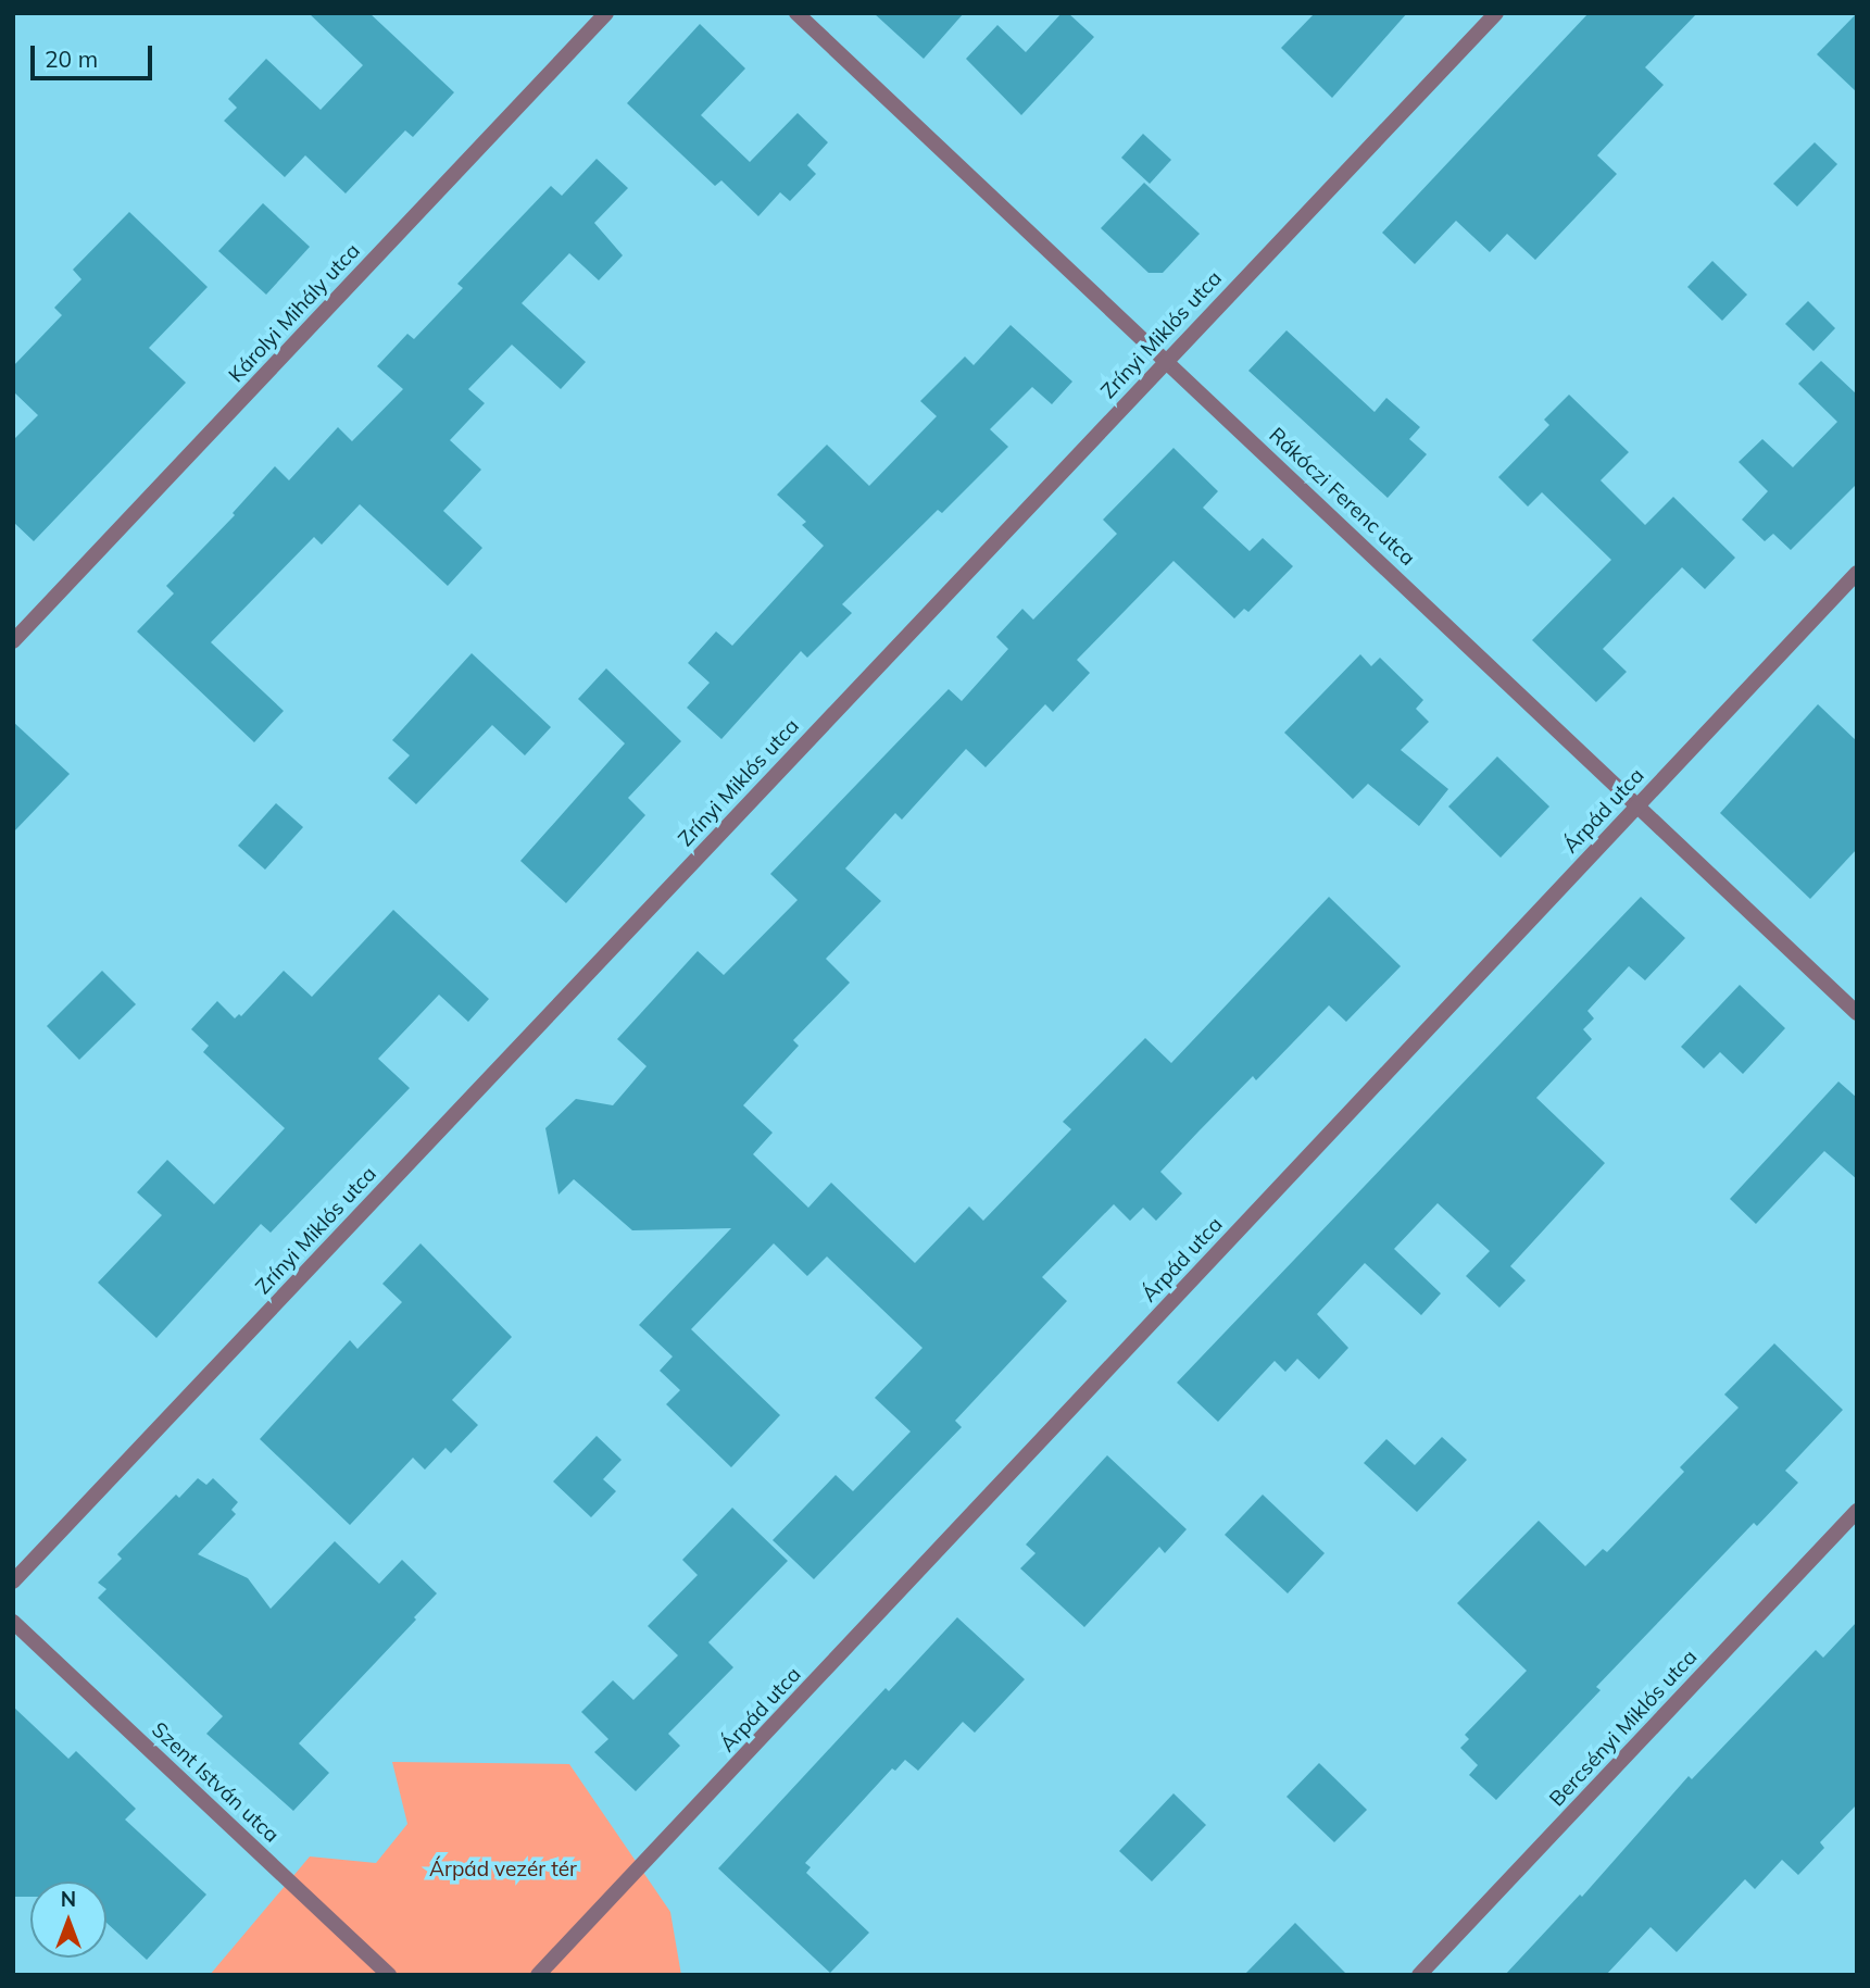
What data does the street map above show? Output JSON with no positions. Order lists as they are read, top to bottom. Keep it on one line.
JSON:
{"streets":{"street":["Károlyi Mihály utca","Zrínyi Miklós utca","Rákóczi Ferenc utca","Árpád utca","Bercsényi Miklós utca","Szent István utca"]},"crossings":[["Zrínyi Miklós utca","Rákóczi Ferenc utca"],["Rákóczi Ferenc utca","Árpád utca"]],"parks":["Árpád vezér tér"],"scale_bar":"20 m","north":"top"}
